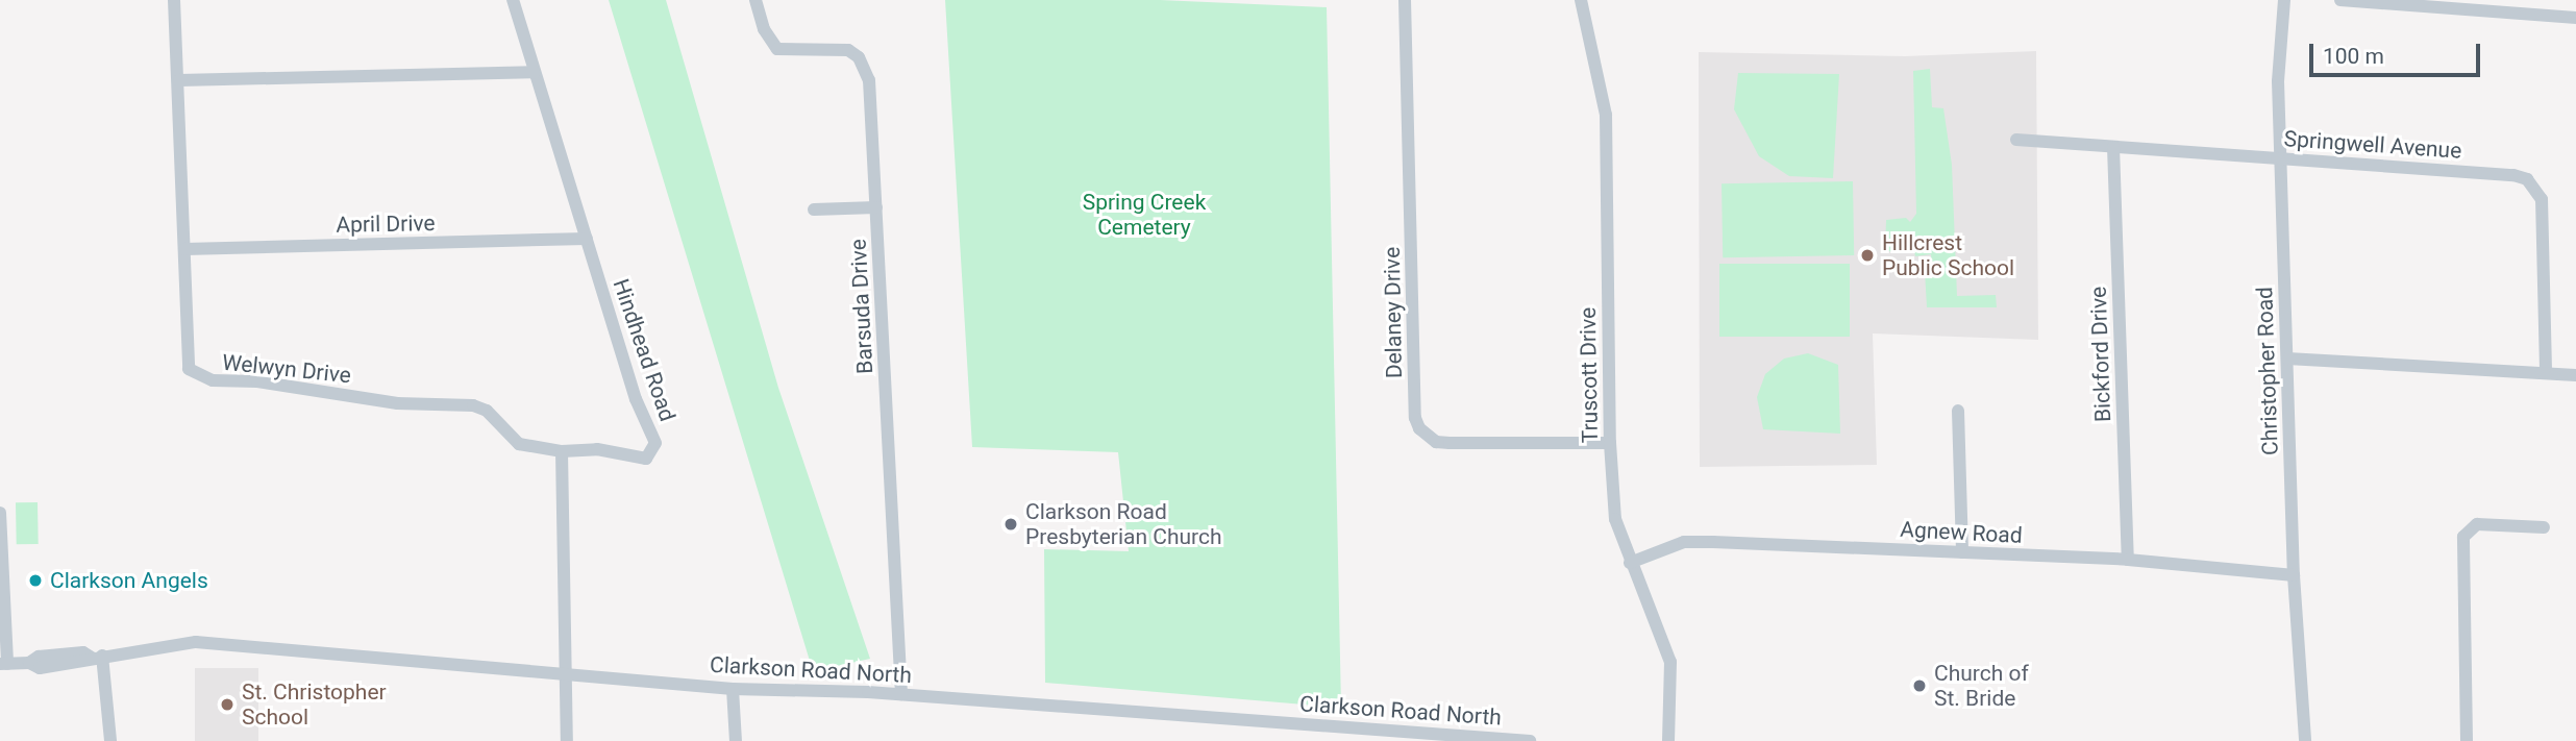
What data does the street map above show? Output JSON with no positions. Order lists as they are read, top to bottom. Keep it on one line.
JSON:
{"streets":{"street":["Springwell Avenue","April Drive","Barsuda Drive","Delaney Drive","Hindhead Road","Bickford Drive","Welwyn Drive","Christopher Road","Truscott Drive","Agnew Road","Clarkson Road North"]},"crossings":[["Springwell Avenue","Bickford Drive"],["Springwell Avenue","Christopher Road"],["April Drive","Hindhead Road"],["April Drive","Welwyn Drive"],["Barsuda Drive","Clarkson Road North"],["Delaney Drive","Truscott Drive"],["Hindhead Road","Welwyn Drive"],["Bickford Drive","Agnew Road"],["Christopher Road","Agnew Road"],["Truscott Drive","Agnew Road"]],"parks":["Spring Creek Cemetery"],"places":["Hillcrest Public School","Clarkson Road Presbyterian Church","Clarkson Angels","Church of St. Bride","St. Christopher School"],"scale_bar":"100 m"}
